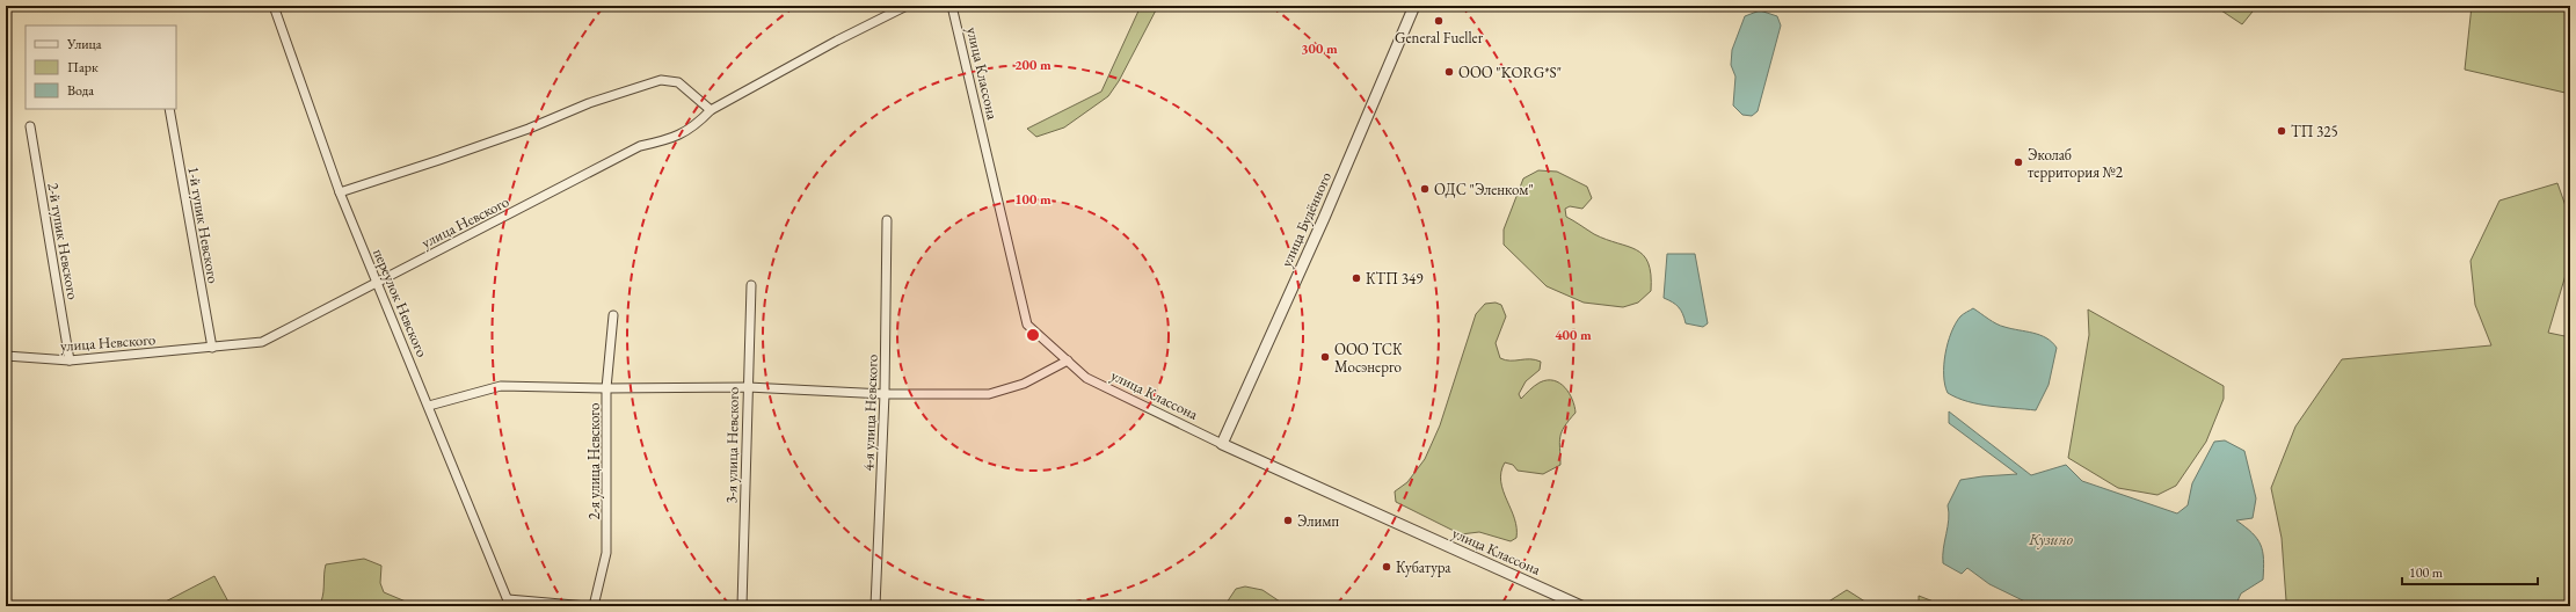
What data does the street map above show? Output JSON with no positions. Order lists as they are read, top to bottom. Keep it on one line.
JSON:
{"streets":{"street":["улица Классона","улица Будённого","улица Невского","1-й тупик Невского","2-й тупик Невского","переулок Невского","4-я улица Невского","3-я улица Невского","2-я улица Невского"]},"crossings":[["улица Классона","улица Будённого"],["улица Невского","1-й тупик Невского"],["улица Невского","2-й тупик Невского"],["улица Невского","переулок Невского"]],"water":["Кузино"],"places":["General Fueller","ООО \"KORG*S\"","ТП 325","Эколаб территория №2","ОДС \"Эленком\"","КТП 349","ООО ТСК Мосэнерго","Элимп","Кубатура"],"legend":["Улица","Парк","Вода"],"scale_bar":"100 m","rings":["300 m","200 m","100 m","400 m"]}
